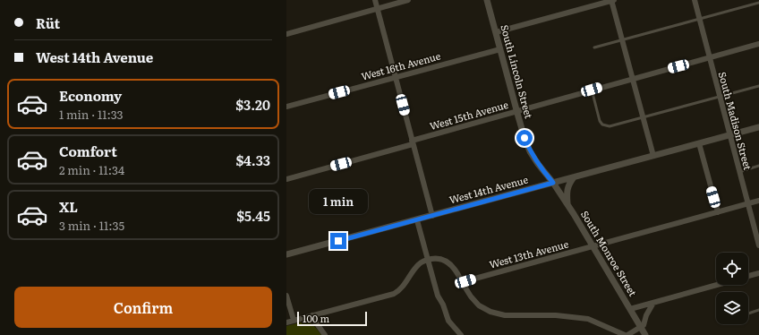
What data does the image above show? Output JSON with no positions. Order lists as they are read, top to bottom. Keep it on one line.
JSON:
{"streets":{"street":["West 16th Avenue","South Lincoln Street","West 15th Avenue","South Madison Street","West 14th Avenue","South Monroe Street","West 13th Avenue"]},"crossings":[["West 16th Avenue","South Lincoln Street"],["South Lincoln Street","West 15th Avenue"],["South Lincoln Street","West 14th Avenue"],["South Lincoln Street","South Monroe Street"],["West 15th Avenue","South Madison Street"],["South Madison Street","West 14th Avenue"],["South Madison Street","West 13th Avenue"],["West 14th Avenue","South Monroe Street"],["South Monroe Street","West 13th Avenue"]],"scale_bar":"100 m","page":{"banner":["Rüt","West 14th Avenue"],"list":[{"name":"Economy","note":"1 min · 11:33","value":"$3.20"},{"name":"Comfort","note":"2 min · 11:34","value":"$4.33"},{"name":"XL","note":"3 min · 11:35","value":"$5.45"}],"bubble":"1 min","buttons":"Confirm","scale":"100 m"}}
